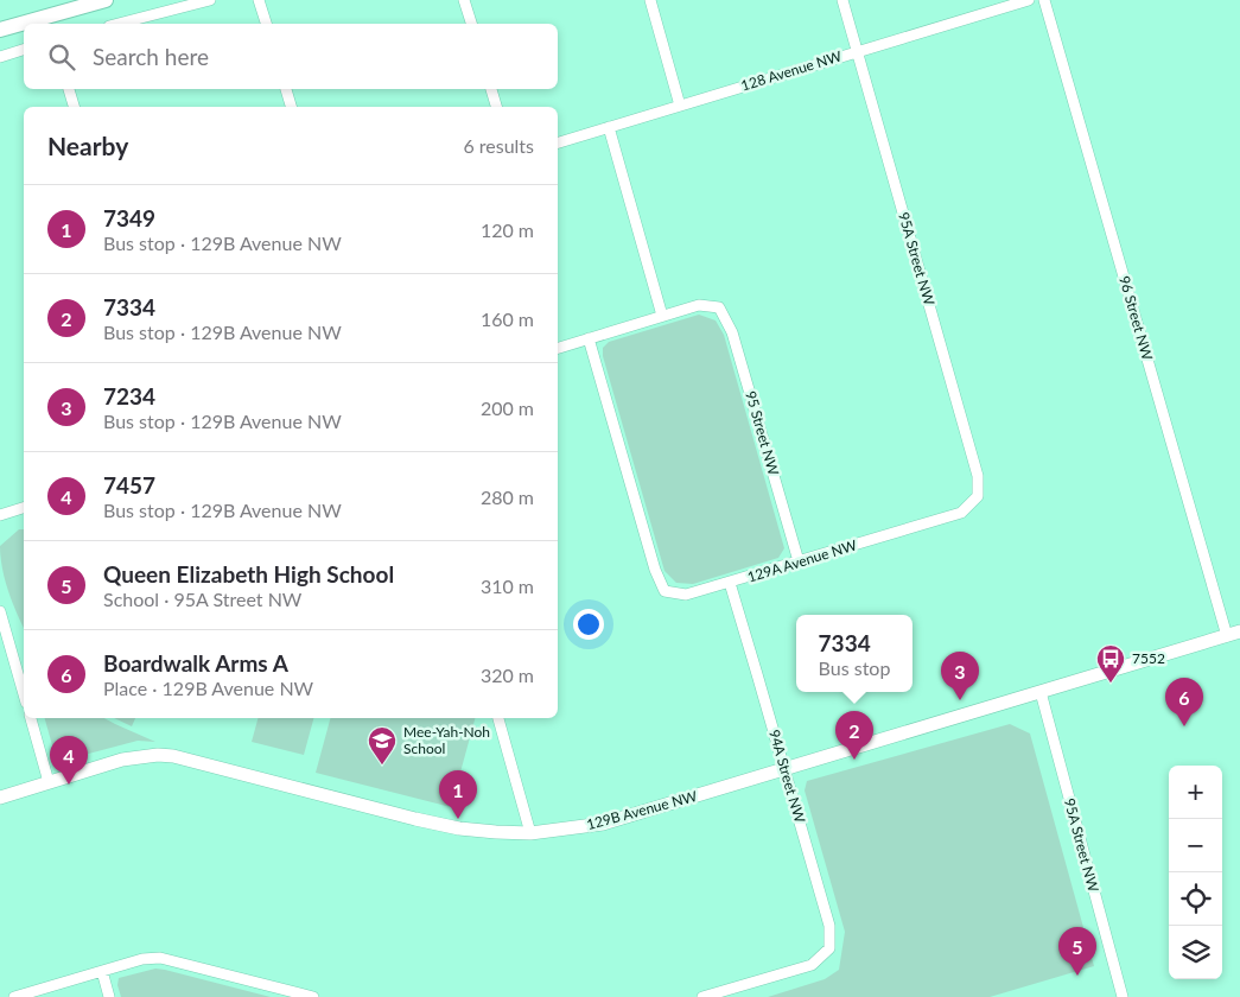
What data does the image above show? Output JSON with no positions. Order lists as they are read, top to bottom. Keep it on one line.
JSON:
{"streets":{"street":["128 Avenue NW","95A Street NW","96 Street NW","95 Street NW","129A Avenue NW","94A Street NW","129B Avenue NW"]},"crossings":[["128 Avenue NW","95A Street NW"],["95A Street NW","129A Avenue NW"],["95A Street NW","129B Avenue NW"],["96 Street NW","129B Avenue NW"],["95 Street NW","129A Avenue NW"],["129A Avenue NW","94A Street NW"],["94A Street NW","129B Avenue NW"]],"places":{"bus stop":["7552"],"school or university":["Mee-Yah-Noh School"]},"page":{"search":"Search here","heading":["Nearby","6 results"],"list":[{"mark":"1","name":"7349","note":"Bus stop · 129B Avenue NW","value":"120 m"},{"mark":"2","name":"7334","note":"Bus stop · 129B Avenue NW","value":"160 m"},{"mark":"3","name":"7234","note":"Bus stop · 129B Avenue NW","value":"200 m"},{"mark":"4","name":"7457","note":"Bus stop · 129B Avenue NW","value":"280 m"},{"mark":"5","name":"Queen Elizabeth High School","note":"School · 95A Street NW","value":"310 m"},{"mark":"6","name":"Boardwalk Arms A","note":"Place · 129B Avenue NW","value":"320 m"}],"popup":["7334","Bus stop"],"pins":["3","6","2","4","1","5"],"map_buttons":["+","−"]}}
